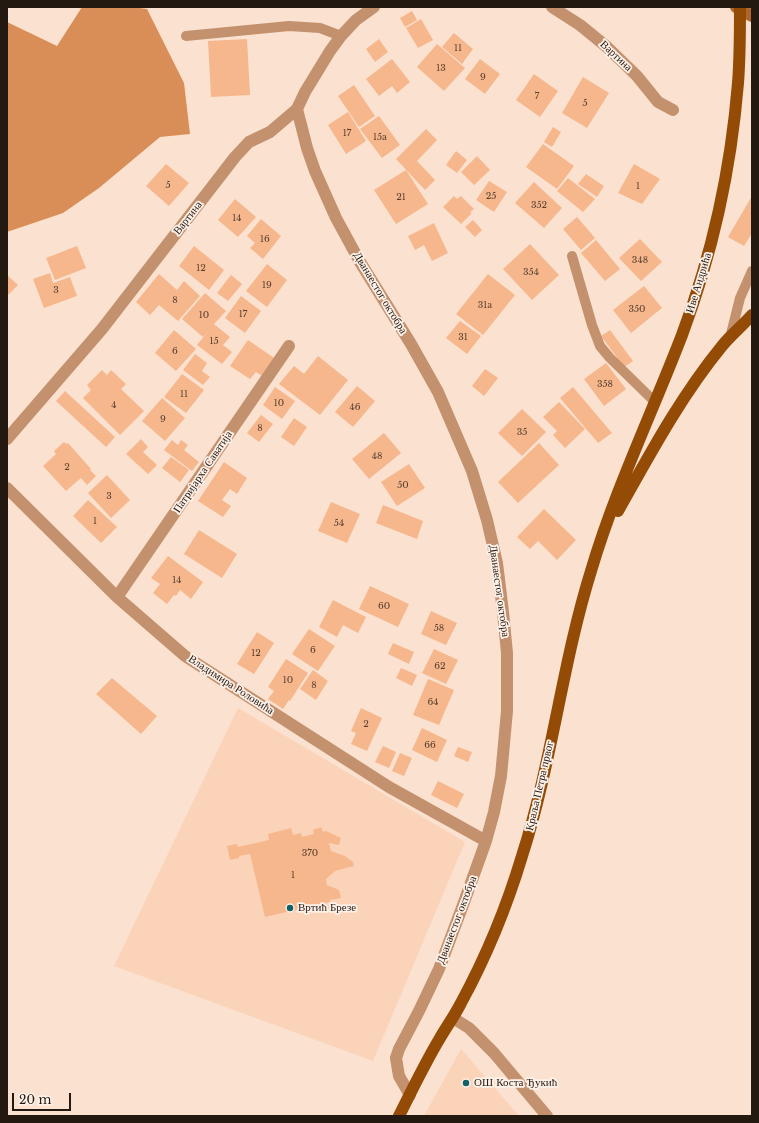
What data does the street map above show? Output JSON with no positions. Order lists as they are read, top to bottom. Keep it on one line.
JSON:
{"streets":{"main road":["Иве Андрића","Краља Петра првог"],"street":["Вартина","Дванаестог октобра","Патријарха Саватија","Владимира Роловића"]},"crossings":[["Вартина","Дванаестог октобра"],["Иве Андрића","Краља Петра првог"],["Дванаестог октобра","Владимира Роловића"],["Дванаестог октобра","Краља Петра првог"],["Патријарха Саватија","Владимира Роловића"]],"places":["Вртић Брезе","ОШ Коста Ђукић"],"house_numbers":["11","13","9","7","5","17","15a","5","1","25","21","352","14","16","348","12","354","19","3","8","31a","350","17","10","31","15","6","358","11","10","4","46","9","8","35","48","2","50","3","1","54","14","60","58","6","12","62","10","8","64","2","66","370","1"],"scale_bar":"20 m"}
